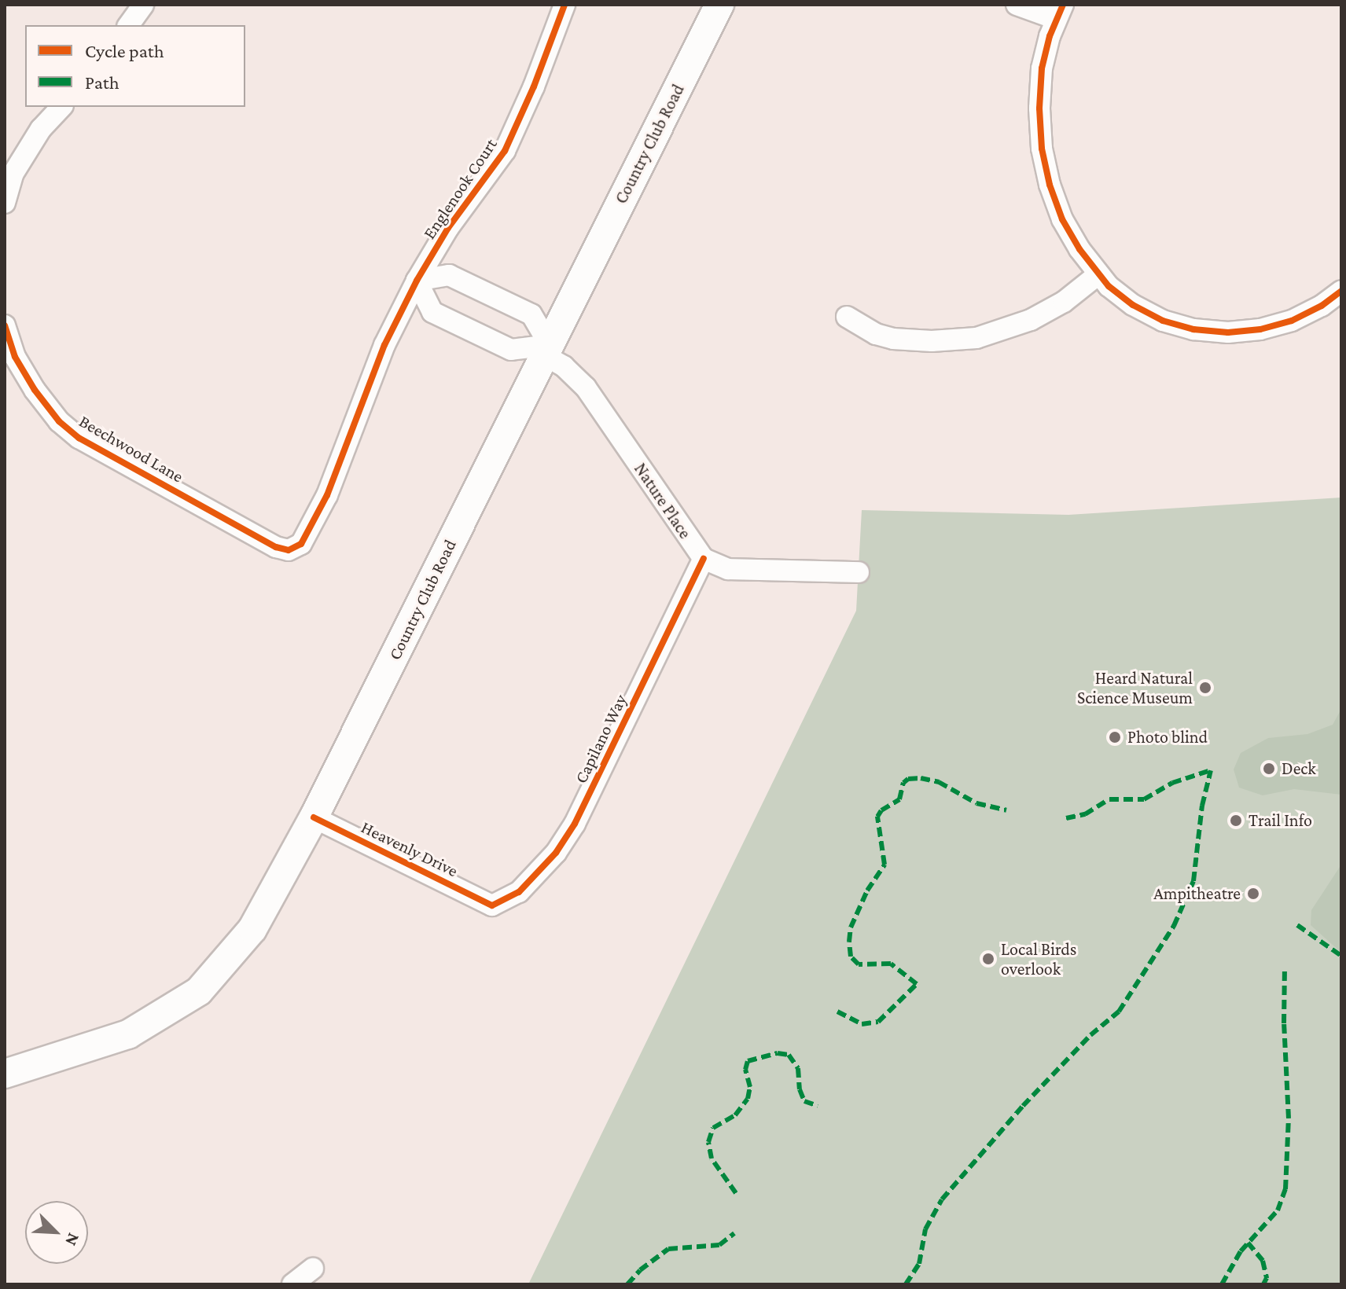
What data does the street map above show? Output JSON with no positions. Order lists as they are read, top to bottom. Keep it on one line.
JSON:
{"streets":{"main road":["Country Club Road"],"street":["Englenook Court","Beechwood Lane","Nature Place","Capilano Way","Heavenly Drive"]},"crossings":[["Country Club Road","Nature Place"],["Country Club Road","Heavenly Drive"],["Englenook Court","Beechwood Lane"],["Nature Place","Capilano Way"],["Capilano Way","Heavenly Drive"]],"places":["Heard Natural Science Museum","Photo blind","Deck","Trail Info","Ampitheatre","Local Birds overlook"],"legend":["Cycle path","Path"],"north":"bottom right"}
